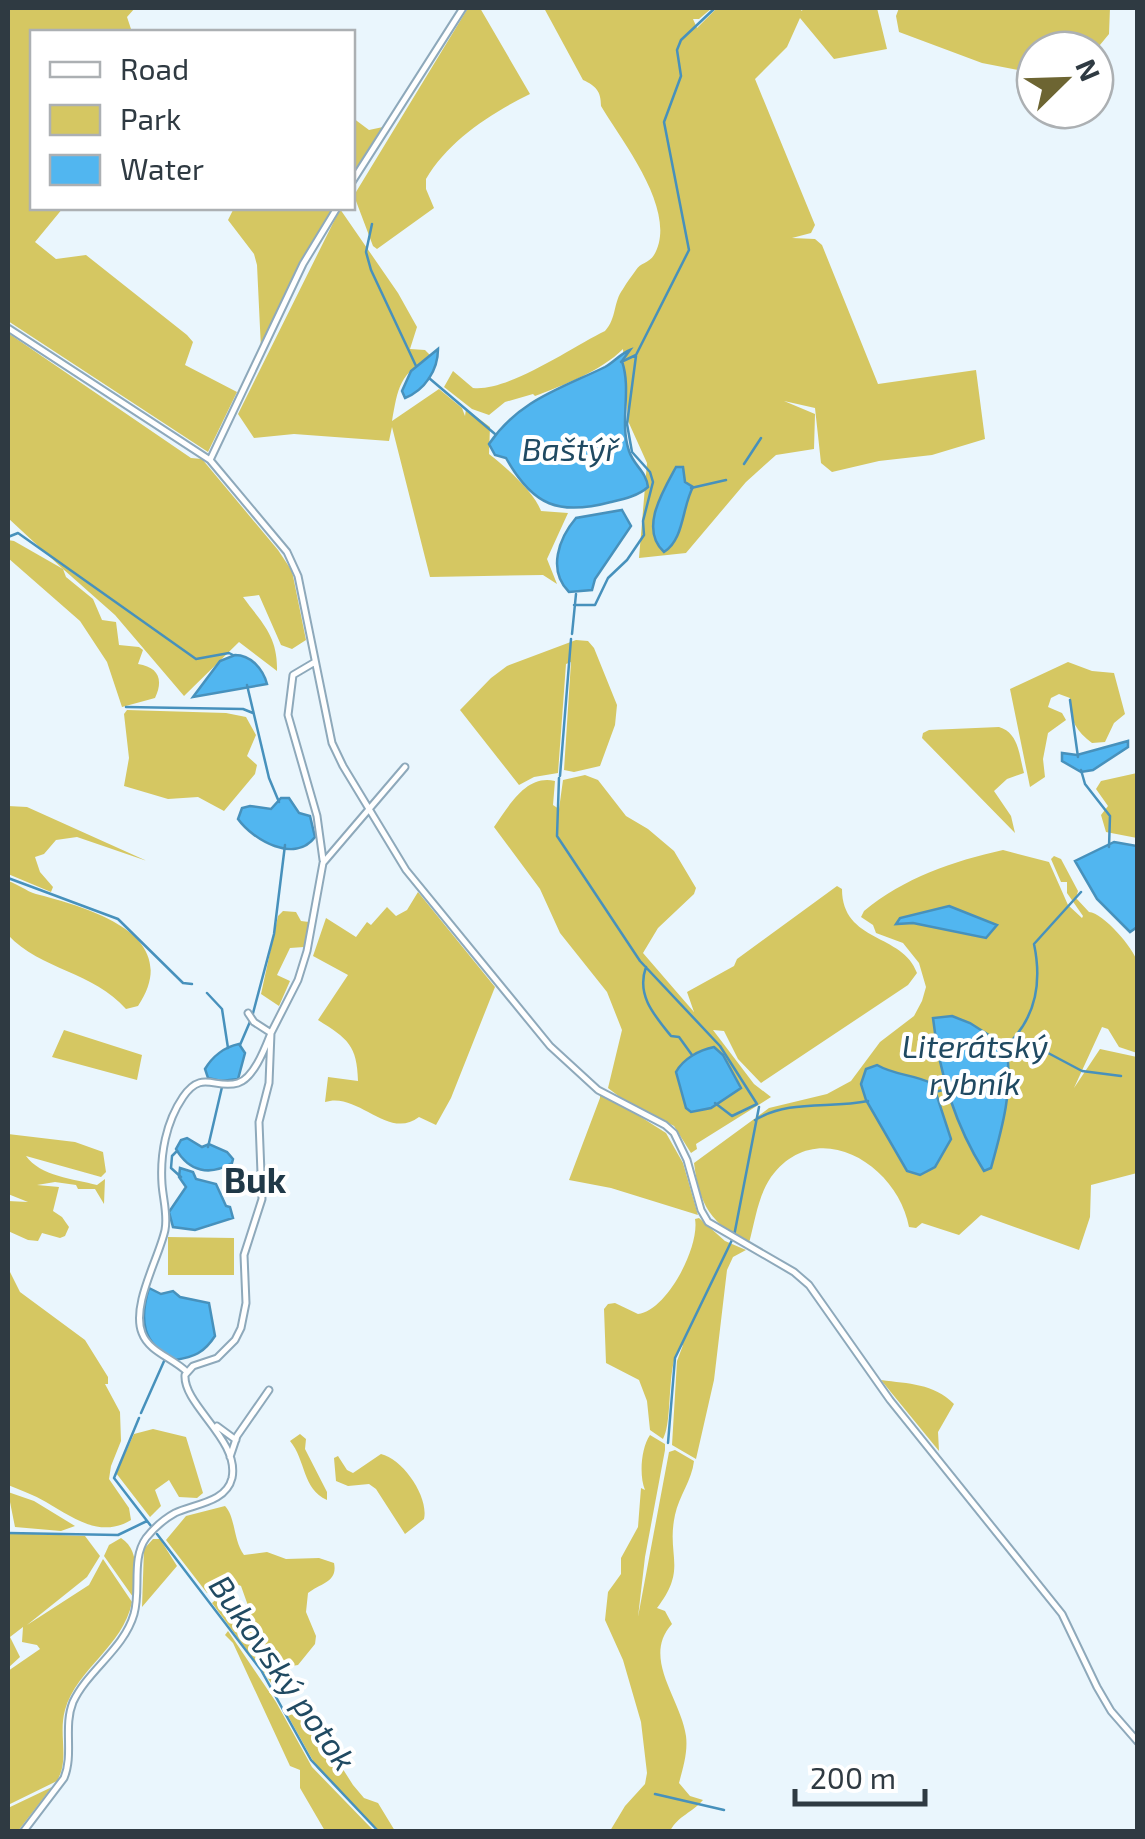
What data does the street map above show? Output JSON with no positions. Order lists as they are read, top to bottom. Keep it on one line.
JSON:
{"districts":["Buk"],"water":["Baštýř","Literátský rybník","Bukovský potok"],"legend":["Road","Park","Water"],"scale_bar":"200 m","north":"top right"}
